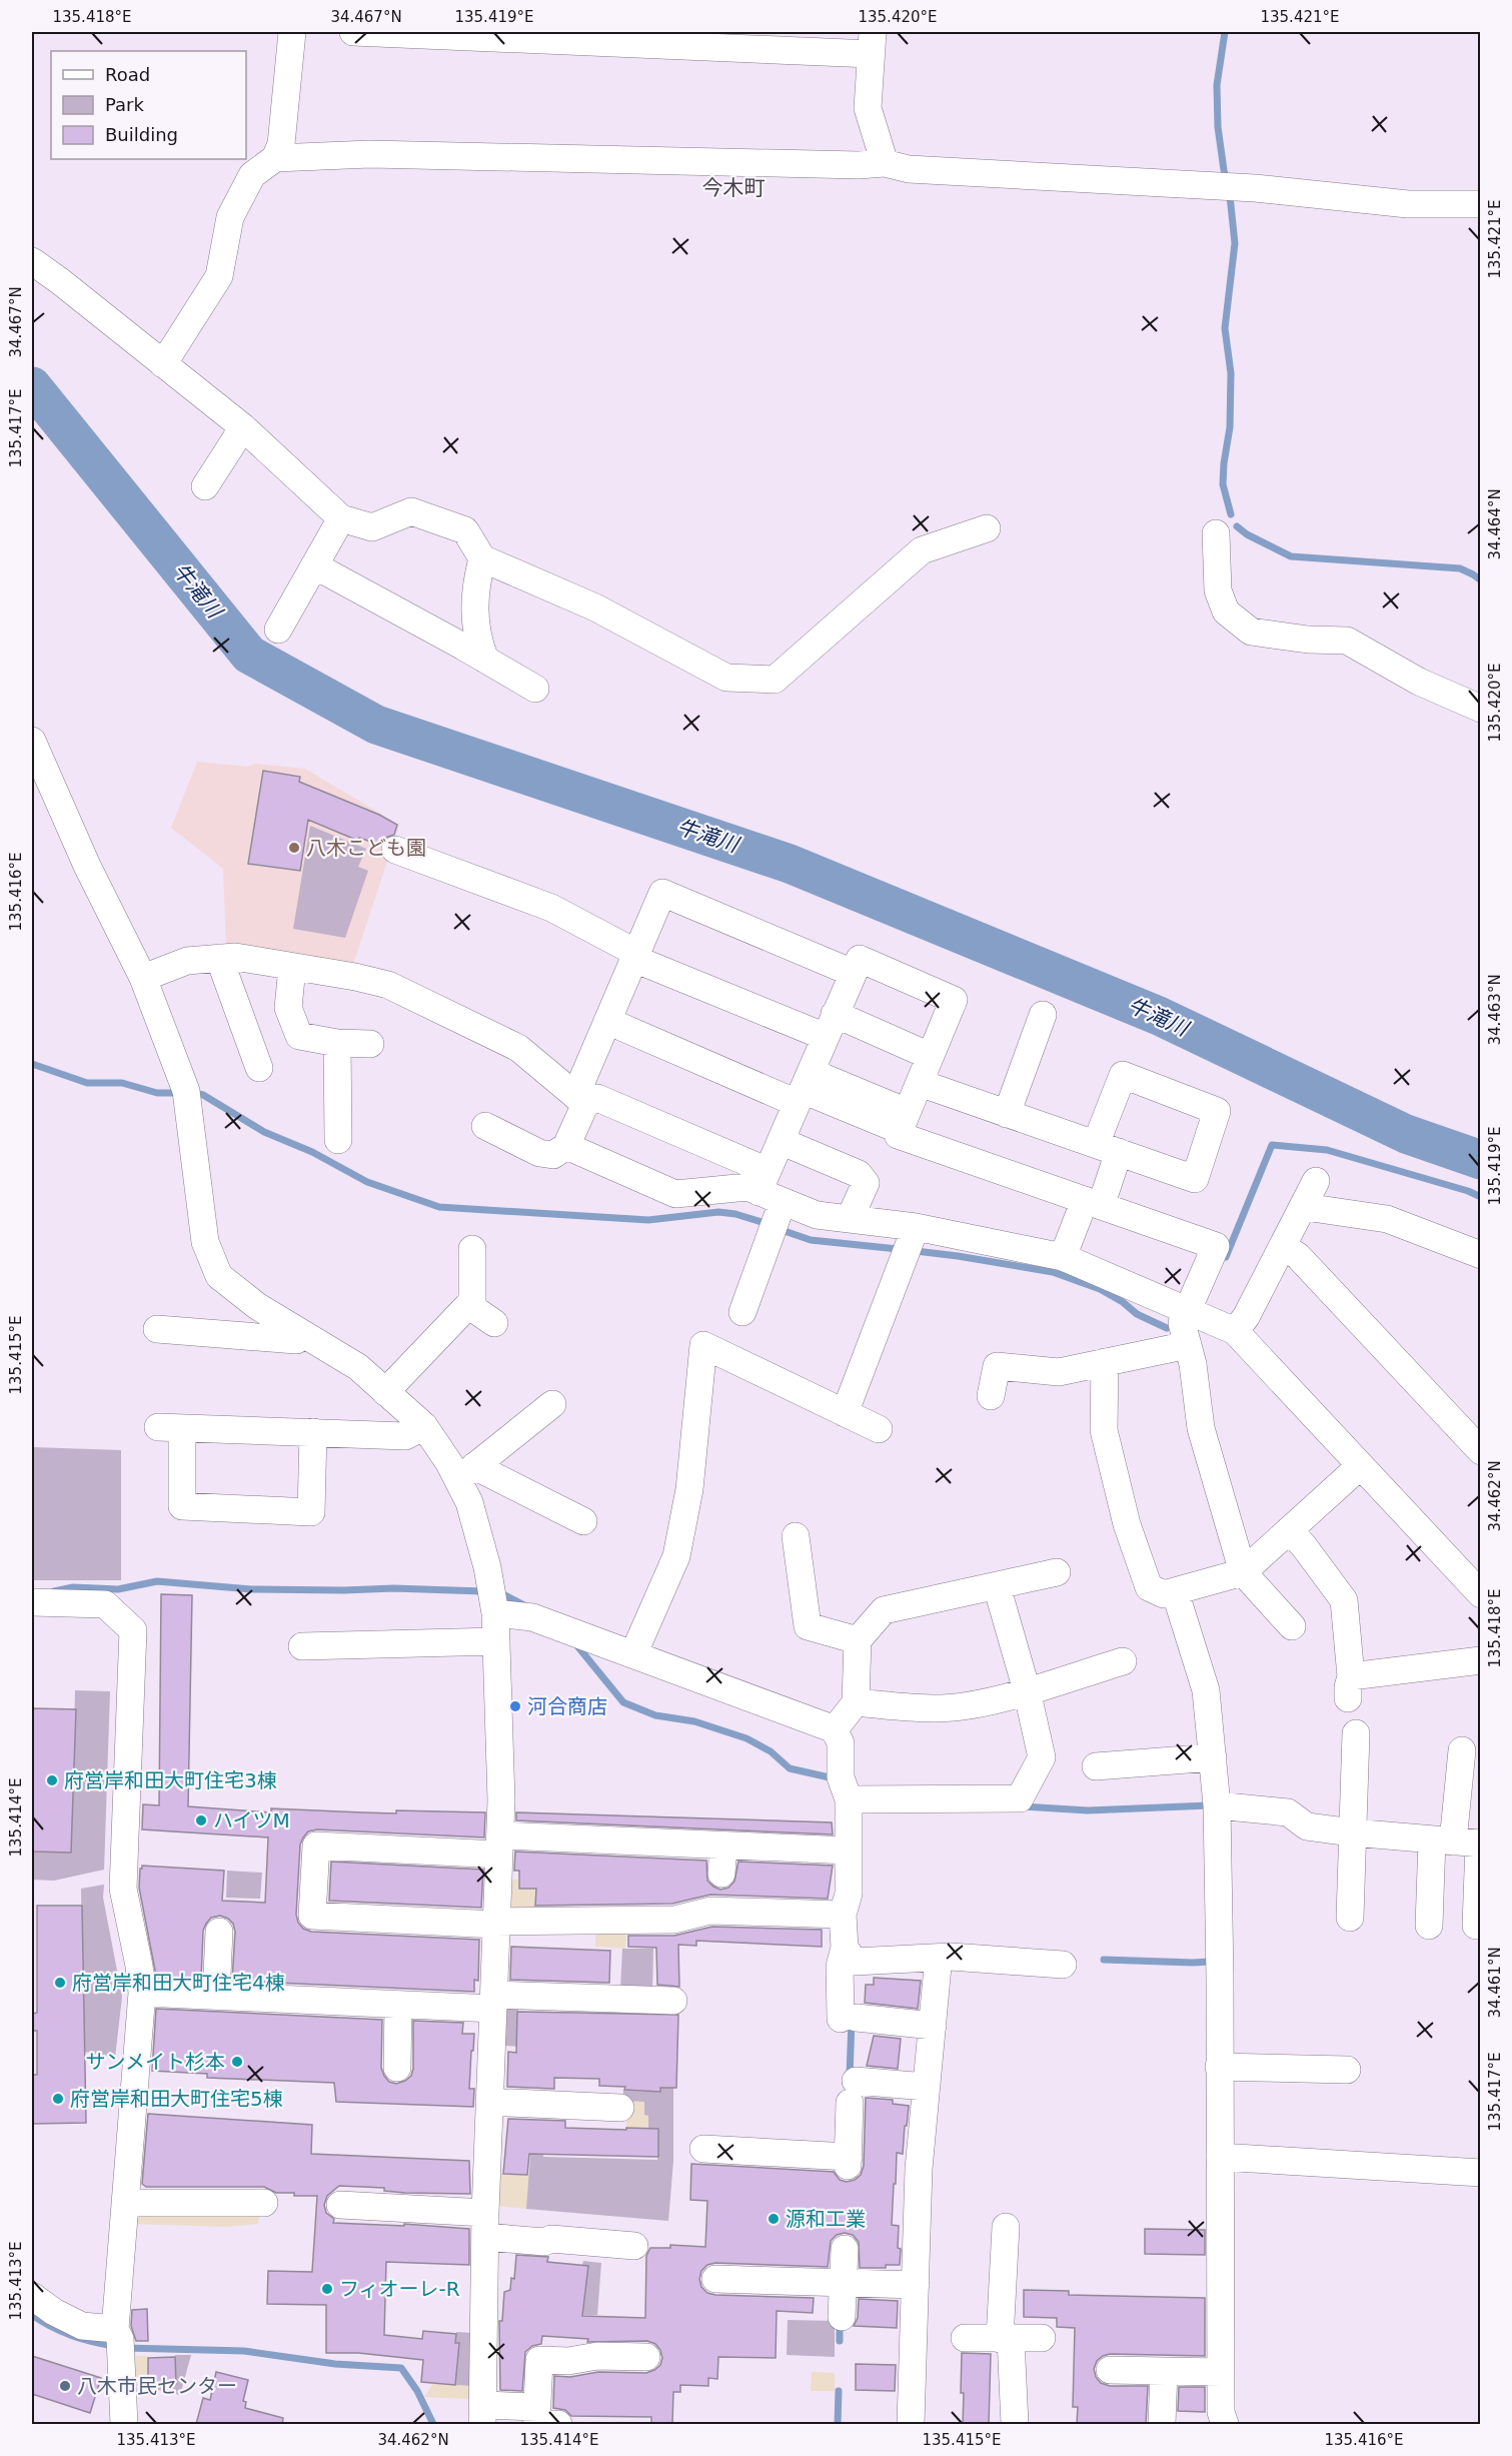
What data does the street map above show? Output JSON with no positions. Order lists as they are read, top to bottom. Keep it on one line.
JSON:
{"districts":["今木町"],"water":["牛滝川"],"places":["八木こども園","河合商店","府営岸和田大町住宅3棟","ハイツM","府営岸和田大町住宅4棟","サンメイト杉本","府営岸和田大町住宅5棟","源和工業","フィオーレ-R","八木市民センター"],"legend":["Road","Park","Building"],"coordinates":["135.418°E","34.467°N","135.419°E","135.420°E","135.421°E","135.417°E","34.464°N","135.416°E","34.463°N","135.415°E","34.462°N","135.414°E","34.461°N","135.413°E"]}
